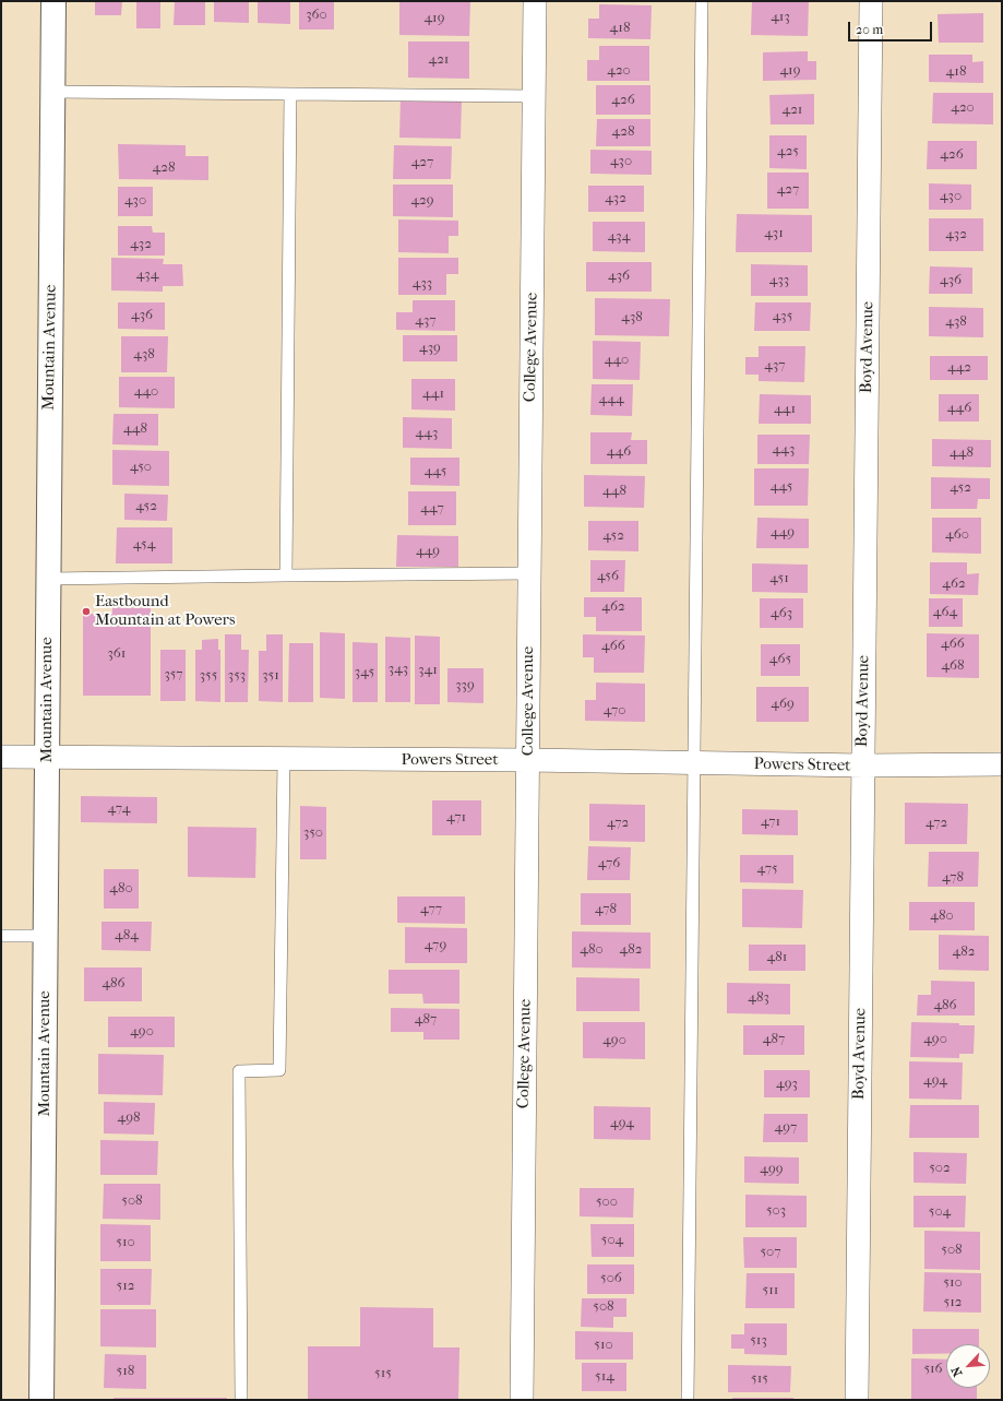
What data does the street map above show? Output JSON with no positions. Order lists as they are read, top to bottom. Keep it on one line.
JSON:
{"streets":{"main road":["Mountain Avenue"],"street":["College Avenue","Boyd Avenue","Powers Street"]},"crossings":[["Mountain Avenue","Powers Street"],["College Avenue","Powers Street"],["Boyd Avenue","Powers Street"]],"places":["Eastbound Mountain at Powers"],"house_numbers":["360","413","419","418","421","420","419","418","426","420","421","428","425","426","430","427","428","427","430","432","430","429","431","432","434","432","434","436","433","436","433","436","435","438","437","438","439","438","440","437","442","440","441","444","446","441","448","443","443","446","448","450","445","445","452","448","452","447","449","460","452","454","449","456","451","462","462","464","463","466","466","361","465","468","343","341","345","357","355","353","351","339","469","470","474","471","471","472","472","350","476","475","478","480","477","478","480","484","479","480","482","482","481","486","483","486","487","490","487","490","490","494","493","498","494","497","502","499","508","500","503","504","504","510","508","507","506","510","512","511","512","508","513","510","516","518","515","514","515"],"scale_bar":"20 m","north":"bottom left"}
